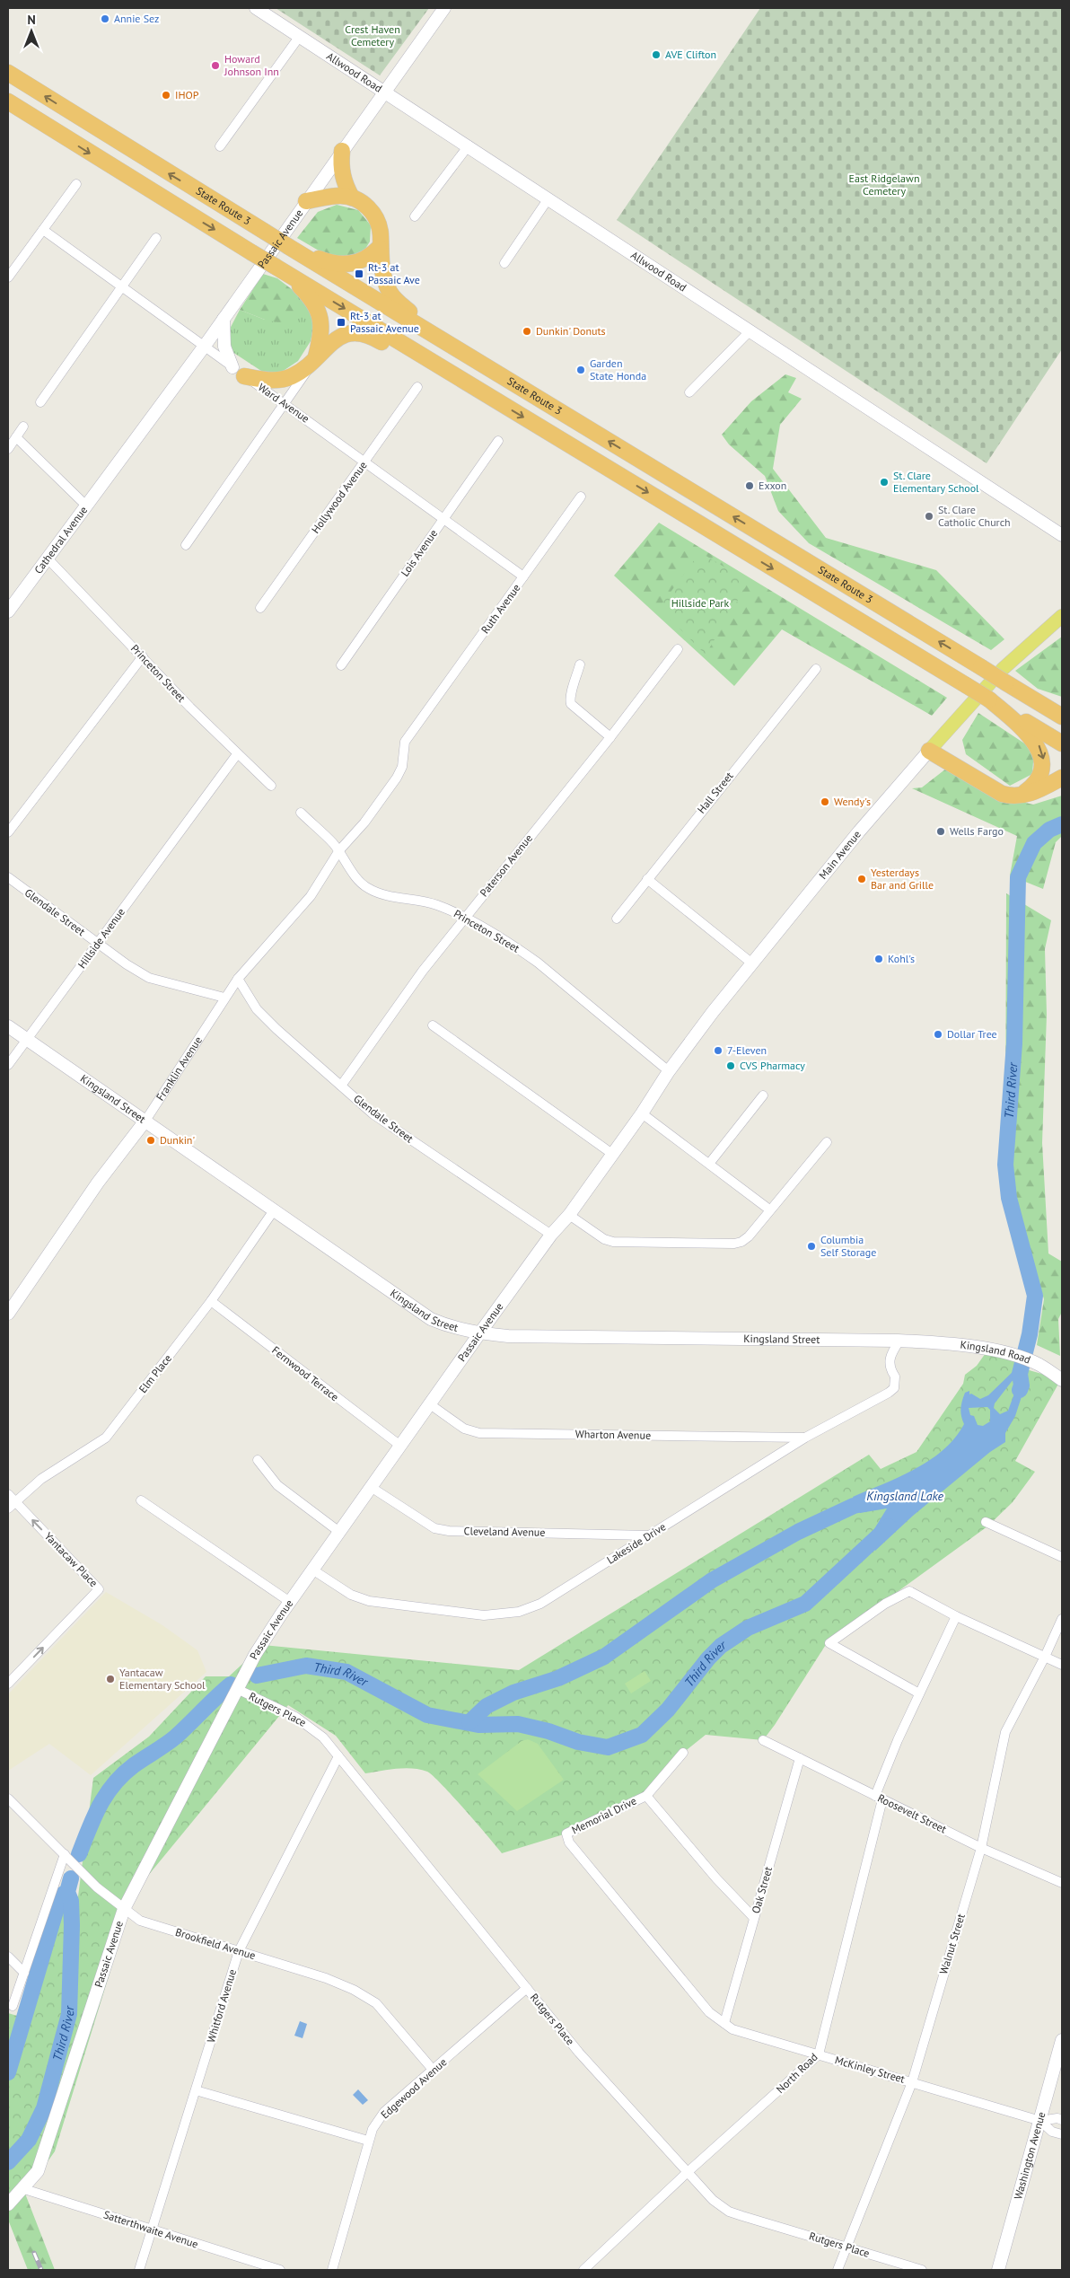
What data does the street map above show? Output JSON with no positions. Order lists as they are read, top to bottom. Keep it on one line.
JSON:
{"streets":{"highway":["State Route 3"],"main road":["Allwood Road","Passaic Avenue","Cathedral Avenue","Main Avenue","Franklin Avenue","Kingsland Street","Kingsland Road","Washington Avenue"],"street":["Ward Avenue","Hollywood Avenue","Lois Avenue","Ruth Avenue","Princeton Street","Hall Street","Paterson Avenue","Glendale Street","Hillside Avenue","Elm Place","Fernwood Terrace","Wharton Avenue","Cleveland Avenue","Lakeside Drive","Yantacaw Place","Rutgers Place","Roosevelt Street","Memorial Drive","Oak Street","Brookfield Avenue","Walnut Street","Whitford Avenue","McKinley Street","North Road","Edgewood Avenue","Satterthwaite Avenue"]},"crossings":[["Allwood Road","Passaic Avenue"],["Passaic Avenue","Ward Avenue"],["Passaic Avenue","Cathedral Avenue"],["Passaic Avenue","Main Avenue"],["Passaic Avenue","Glendale Street"],["Passaic Avenue","Kingsland Street"],["Passaic Avenue","Fernwood Terrace"],["Passaic Avenue","Wharton Avenue"],["Passaic Avenue","Cleveland Avenue"],["Passaic Avenue","Lakeside Drive"],["Passaic Avenue","Rutgers Place"],["Passaic Avenue","Brookfield Avenue"],["Passaic Avenue","Satterthwaite Avenue"],["Ward Avenue","Hollywood Avenue"],["Ward Avenue","Lois Avenue"],["Ward Avenue","Ruth Avenue"],["Cathedral Avenue","Princeton Street"],["Ruth Avenue","Princeton Street"],["Ruth Avenue","Franklin Avenue"],["Princeton Street","Main Avenue"],["Princeton Street","Paterson Avenue"],["Princeton Street","Hillside Avenue"],["Princeton Street","Franklin Avenue"],["Paterson Avenue","Glendale Street"],["Glendale Street","Hillside Avenue"],["Glendale Street","Franklin Avenue"],["Hillside Avenue","Kingsland Street"],["Franklin Avenue","Kingsland Street"],["Kingsland Street","Kingsland Road"],["Kingsland Street","Elm Place"],["Kingsland Street","Lakeside Drive"],["Elm Place","Fernwood Terrace"],["Elm Place","Yantacaw Place"],["Wharton Avenue","Lakeside Drive"],["Cleveland Avenue","Lakeside Drive"],["Rutgers Place","Walnut Street"],["Rutgers Place","Whitford Avenue"],["Rutgers Place","North Road"],["Rutgers Place","Edgewood Avenue"],["Roosevelt Street","Oak Street"],["Roosevelt Street","Walnut Street"],["Roosevelt Street","North Road"],["Memorial Drive","McKinley Street"],["Oak Street","McKinley Street"],["Brookfield Avenue","Whitford Avenue"],["Brookfield Avenue","Edgewood Avenue"],["Walnut Street","McKinley Street"],["Whitford Avenue","Satterthwaite Avenue"],["McKinley Street","North Road"],["McKinley Street","Washington Avenue"]],"water":["Third River","Kingsland Lake"],"parks":["Crest Haven Cemetery","East Ridgelawn Cemetery","Hillside Park"],"places":{"other":["Annie Sez","AVE Clifton","Howard Johnson Inn","IHOP","Dunkin' Donuts","Garden State Honda","St. Clare Elementary School","Exxon","St. Clare Catholic Church","Wendy's","Wells Fargo","Yesterdays Bar and Grille","Kohl's","Dollar Tree","7-Eleven","CVS Pharmacy","Dunkin'","Columbia Self Storage","Yantacaw Elementary School"],"transit":["Rt-3 at Passaic Ave","Rt-3 at Passaic Avenue"]},"north":"top"}
